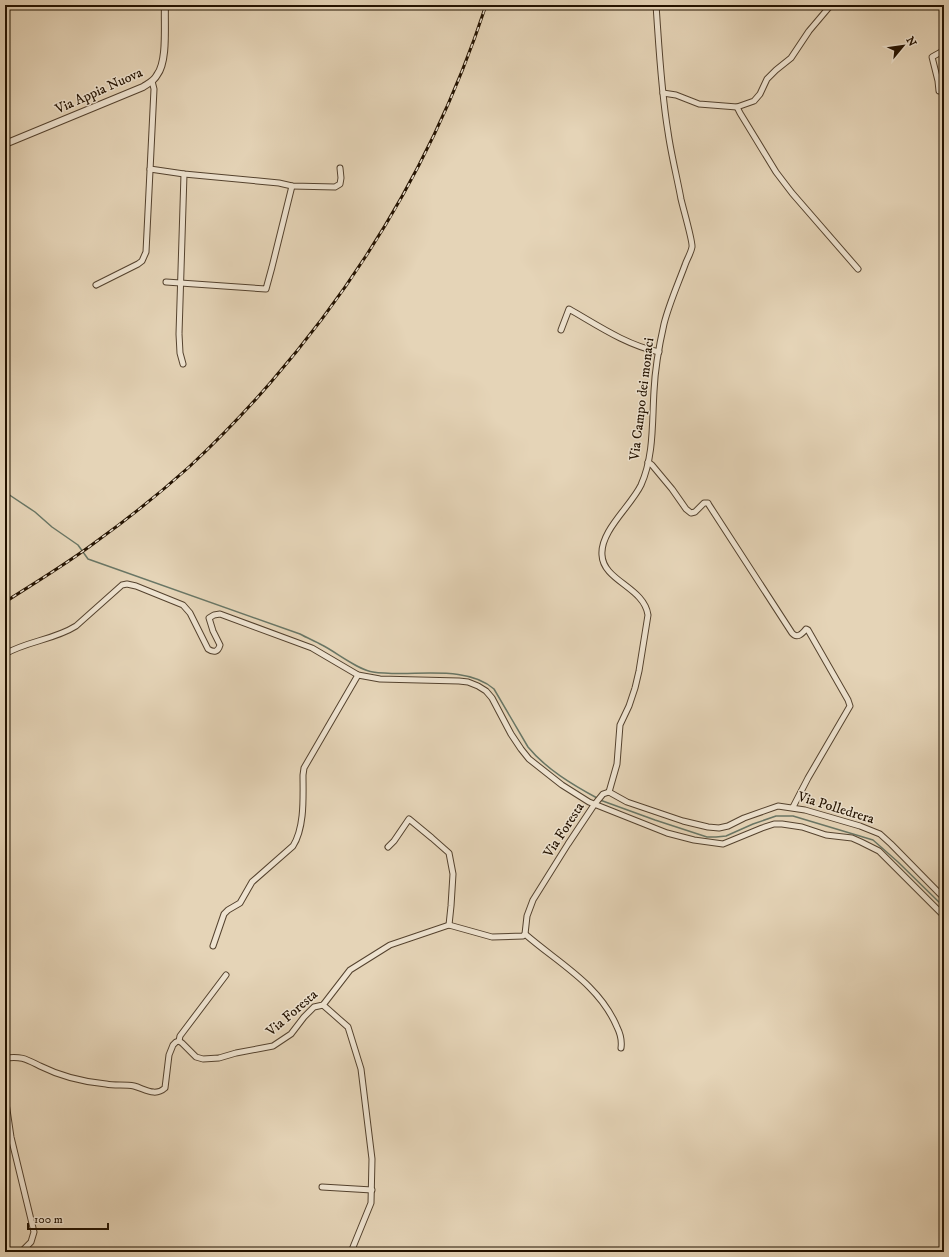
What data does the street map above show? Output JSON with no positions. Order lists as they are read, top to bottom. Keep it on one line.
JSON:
{"streets":{"street":["Via Appia Nuova","Via Campo dei monaci","Via Polledrera","Via Foresta"]},"crossings":[["Via Campo dei monaci","Via Polledrera"],["Via Campo dei monaci","Via Foresta"],["Via Polledrera","Via Foresta"]],"scale_bar":"100 m","north":"top right"}
